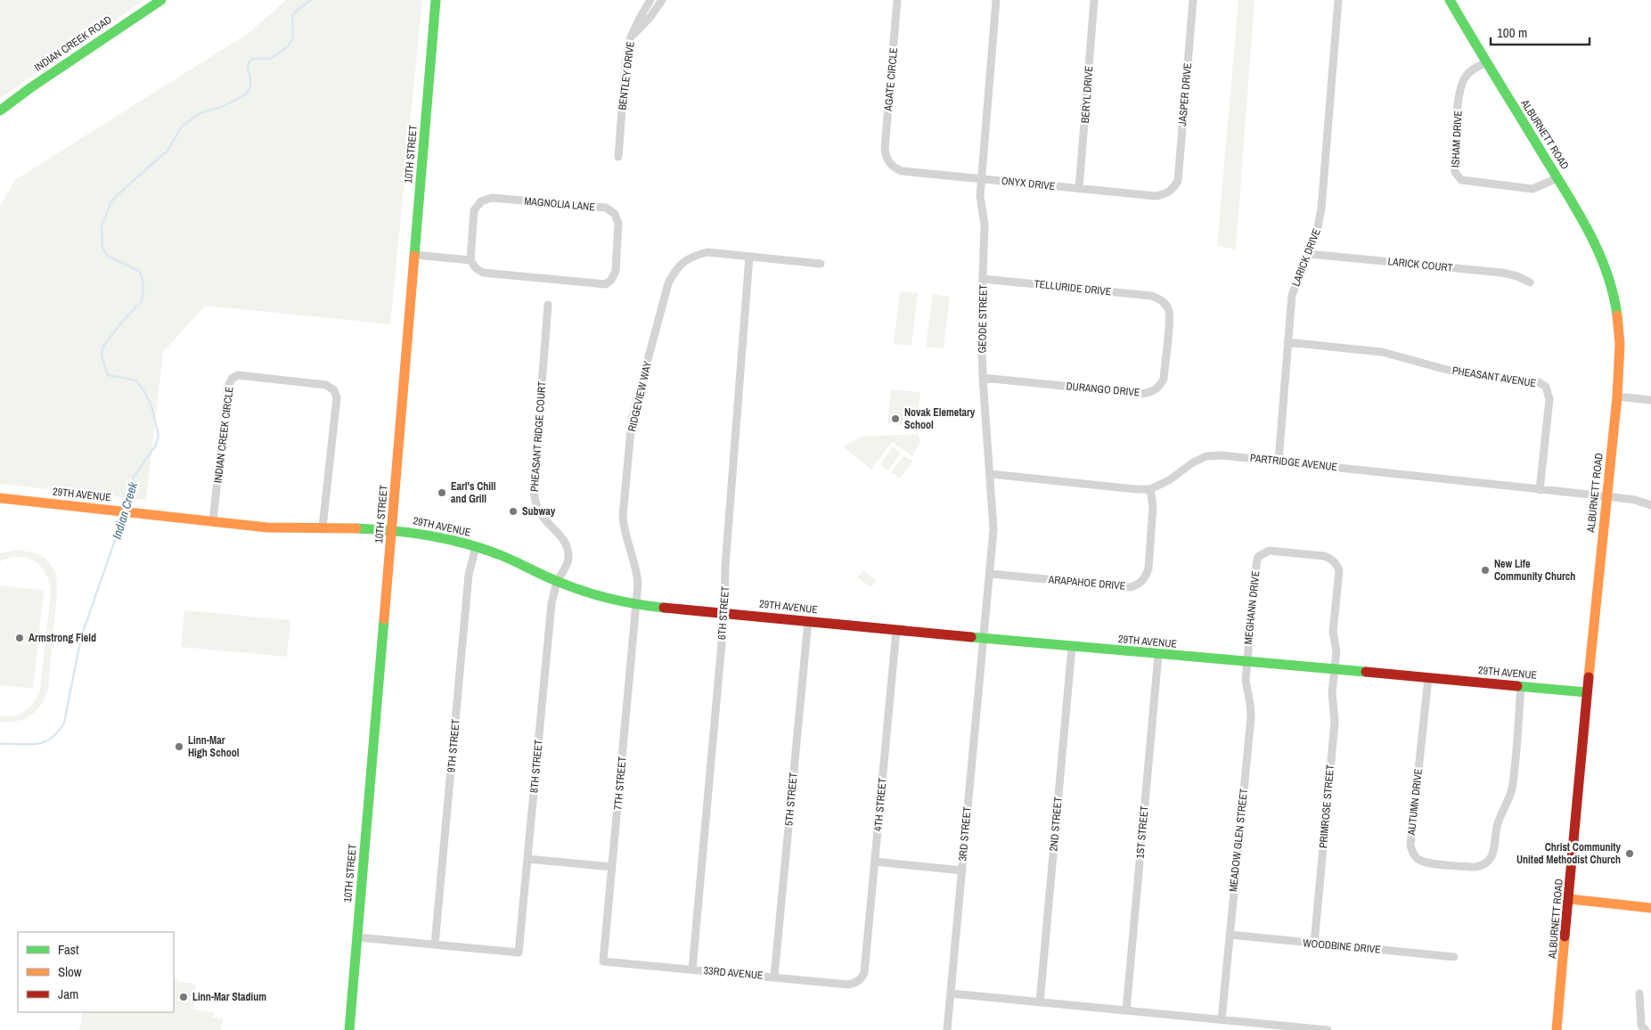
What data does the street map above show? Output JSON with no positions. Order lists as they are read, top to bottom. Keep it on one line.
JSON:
{"streets":{"street":["INDIAN CREEK ROAD","BENTLEY DRIVE","AGATE CIRCLE","BERYL DRIVE","JASPER DRIVE","ALBURNETT ROAD","ISHAM DRIVE","10TH STREET","ONYX DRIVE","MAGNOLIA LANE","LARICK DRIVE","LARICK COURT","TELLURIDE DRIVE","GEODE STREET","PHEASANT AVENUE","DURANGO DRIVE","RIDGEVIEW WAY","INDIAN CREEK CIRCLE","PHEASANT RIDGE COURT","PARTRIDGE AVENUE","29TH AVENUE","ARAPAHOE DRIVE","MEGHANN DRIVE","6TH STREET","9TH STREET","8TH STREET","7TH STREET","5TH STREET","AUTUMN DRIVE","4TH STREET","PRIMROSE STREET","2ND STREET","1ST STREET","3RD STREET","MEADOW GLEN STREET","WOODBINE DRIVE","33RD AVENUE"]},"crossings":[["AGATE CIRCLE","ONYX DRIVE"],["BERYL DRIVE","ONYX DRIVE"],["JASPER DRIVE","ONYX DRIVE"],["ALBURNETT ROAD","ISHAM DRIVE"],["ALBURNETT ROAD","PARTRIDGE AVENUE"],["ALBURNETT ROAD","29TH AVENUE"],["10TH STREET","29TH AVENUE"],["ONYX DRIVE","GEODE STREET"],["LARICK DRIVE","LARICK COURT"],["LARICK DRIVE","PHEASANT AVENUE"],["LARICK DRIVE","PARTRIDGE AVENUE"],["TELLURIDE DRIVE","GEODE STREET"],["TELLURIDE DRIVE","DURANGO DRIVE"],["GEODE STREET","DURANGO DRIVE"],["GEODE STREET","PARTRIDGE AVENUE"],["GEODE STREET","29TH AVENUE"],["GEODE STREET","ARAPAHOE DRIVE"],["GEODE STREET","3RD STREET"],["PHEASANT AVENUE","PARTRIDGE AVENUE"],["RIDGEVIEW WAY","29TH AVENUE"],["RIDGEVIEW WAY","6TH STREET"],["RIDGEVIEW WAY","7TH STREET"],["INDIAN CREEK CIRCLE","29TH AVENUE"],["PHEASANT RIDGE COURT","29TH AVENUE"],["PHEASANT RIDGE COURT","8TH STREET"],["PARTRIDGE AVENUE","ARAPAHOE DRIVE"],["29TH AVENUE","MEGHANN DRIVE"],["29TH AVENUE","6TH STREET"],["29TH AVENUE","9TH STREET"],["29TH AVENUE","8TH STREET"],["29TH AVENUE","7TH STREET"],["29TH AVENUE","5TH STREET"],["29TH AVENUE","AUTUMN DRIVE"],["29TH AVENUE","4TH STREET"],["29TH AVENUE","PRIMROSE STREET"],["29TH AVENUE","2ND STREET"],["29TH AVENUE","1ST STREET"],["29TH AVENUE","3RD STREET"],["29TH AVENUE","MEADOW GLEN STREET"],["MEGHANN DRIVE","PRIMROSE STREET"],["MEGHANN DRIVE","MEADOW GLEN STREET"],["6TH STREET","33RD AVENUE"],["9TH STREET","8TH STREET"],["7TH STREET","33RD AVENUE"],["5TH STREET","33RD AVENUE"],["4TH STREET","33RD AVENUE"],["PRIMROSE STREET","WOODBINE DRIVE"],["MEADOW GLEN STREET","WOODBINE DRIVE"]],"water":["Indian Creek"],"places":["Novak Elemetary School","Earl's Chill and Grill","Subway","New Life Community Church","Armstrong Field","Linn-Mar High School","Christ Community United Methodist Church","Linn-Mar Stadium"],"legend":["Fast","Slow","Jam"],"scale_bar":"100 m"}
